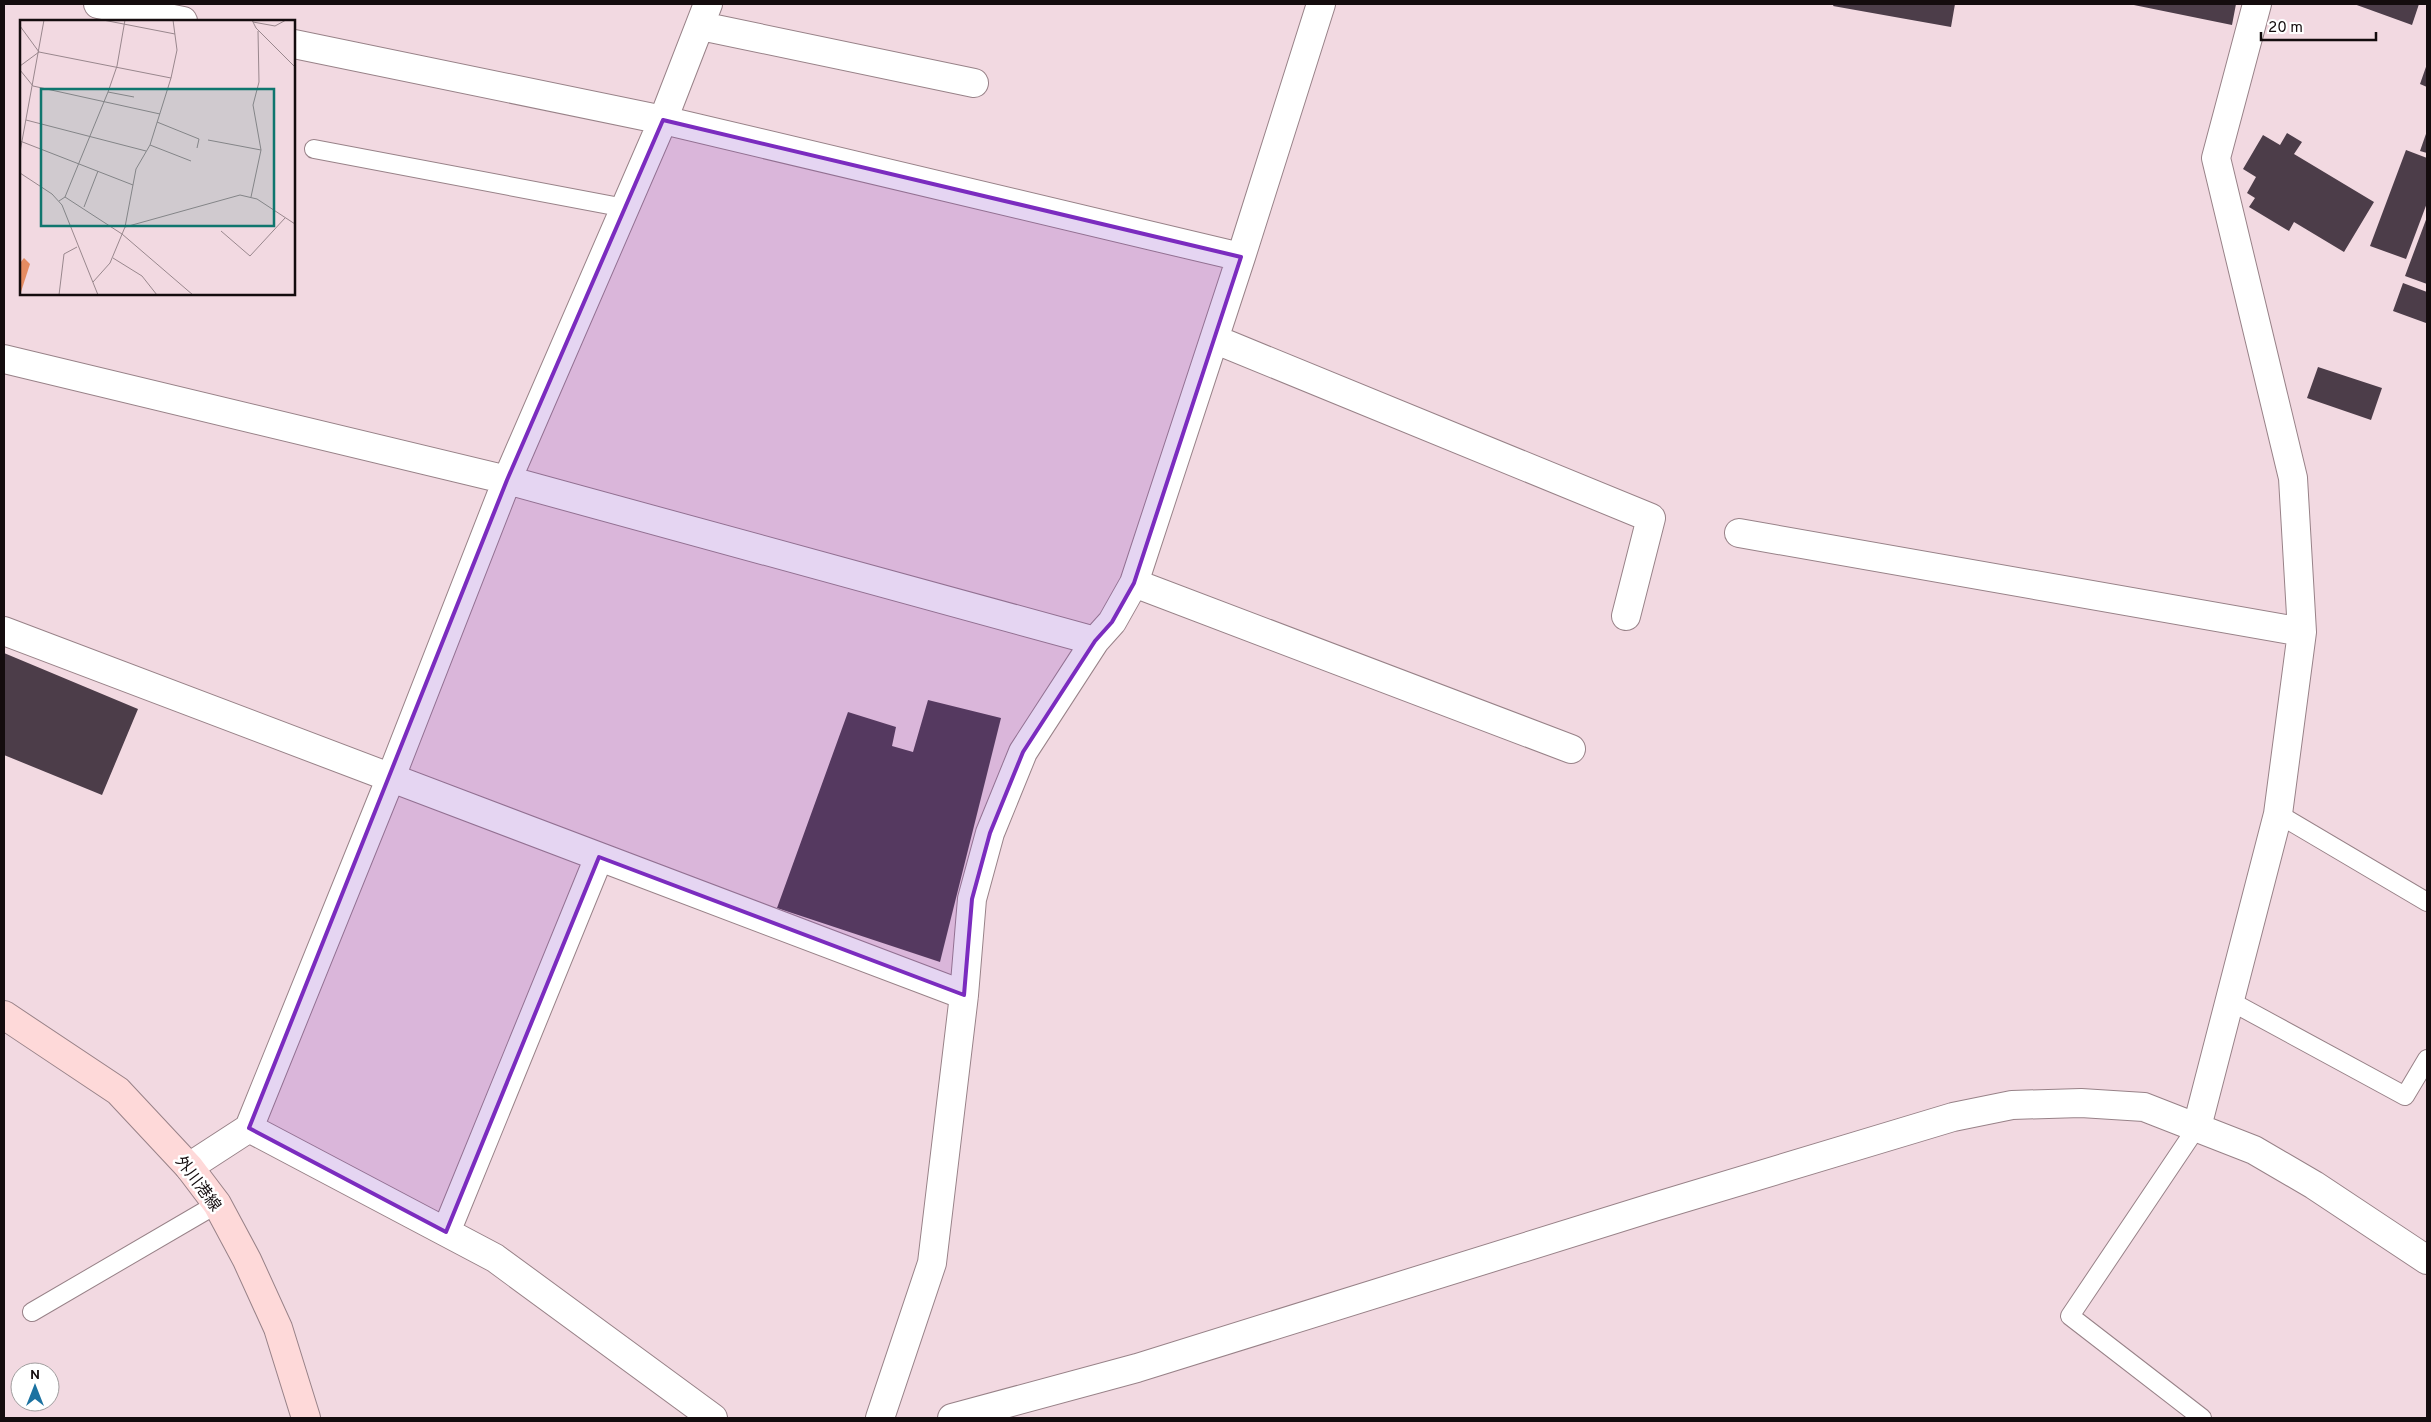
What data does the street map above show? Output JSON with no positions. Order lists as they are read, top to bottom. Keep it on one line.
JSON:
{"streets":{"main road":["外川港線"]},"scale_bar":"20 m","north":"top"}
